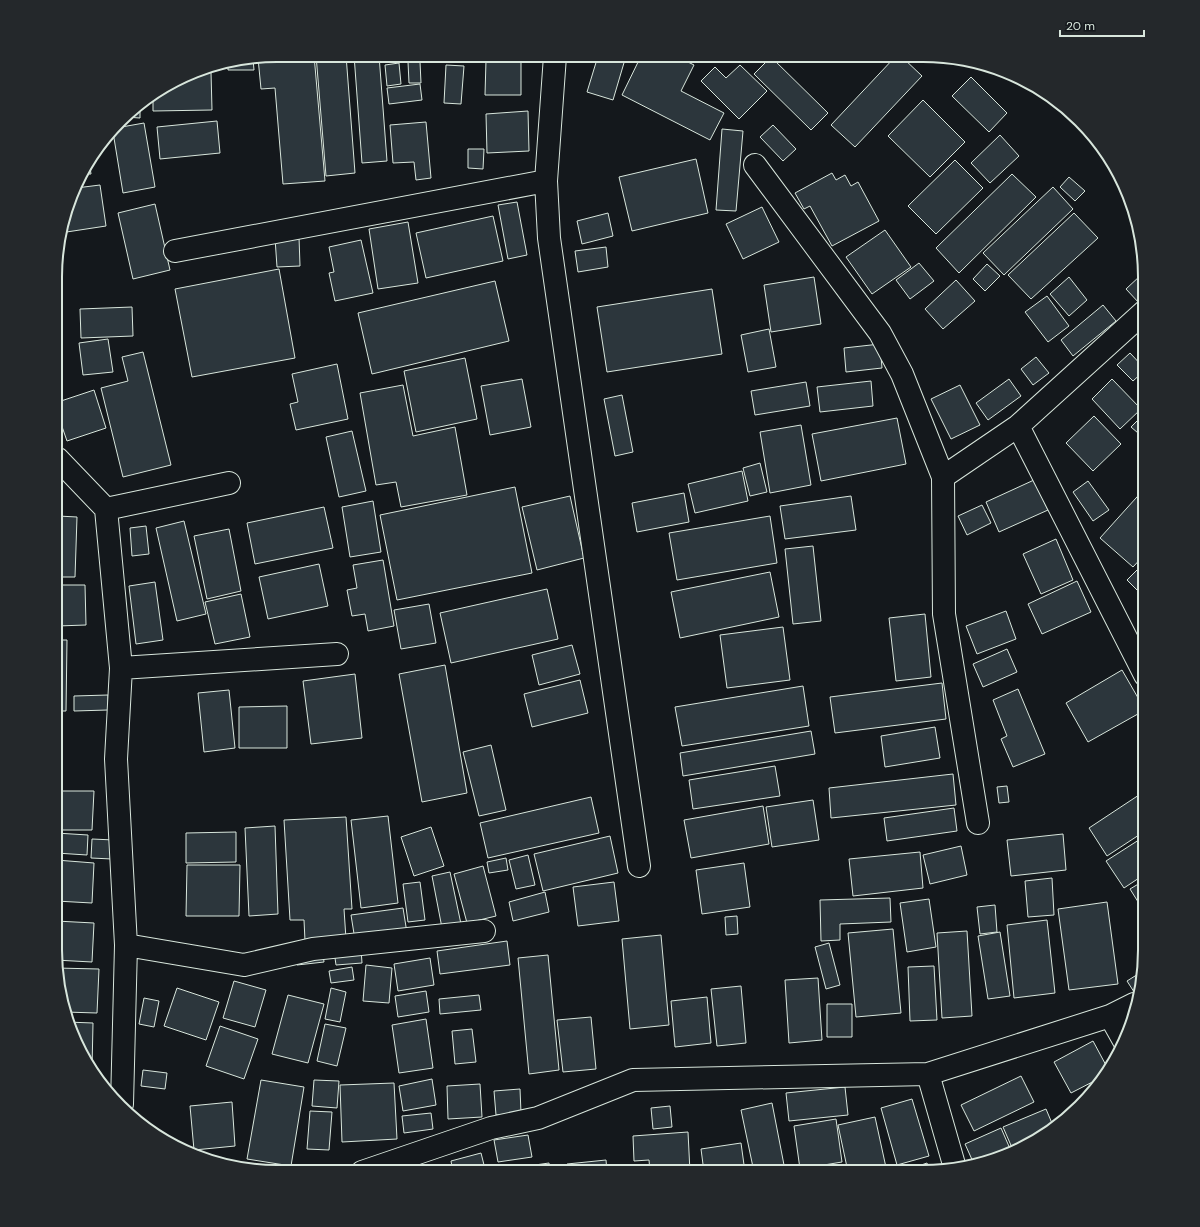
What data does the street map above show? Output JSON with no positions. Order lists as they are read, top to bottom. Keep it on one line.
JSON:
{"scale_bar":"20 m"}
